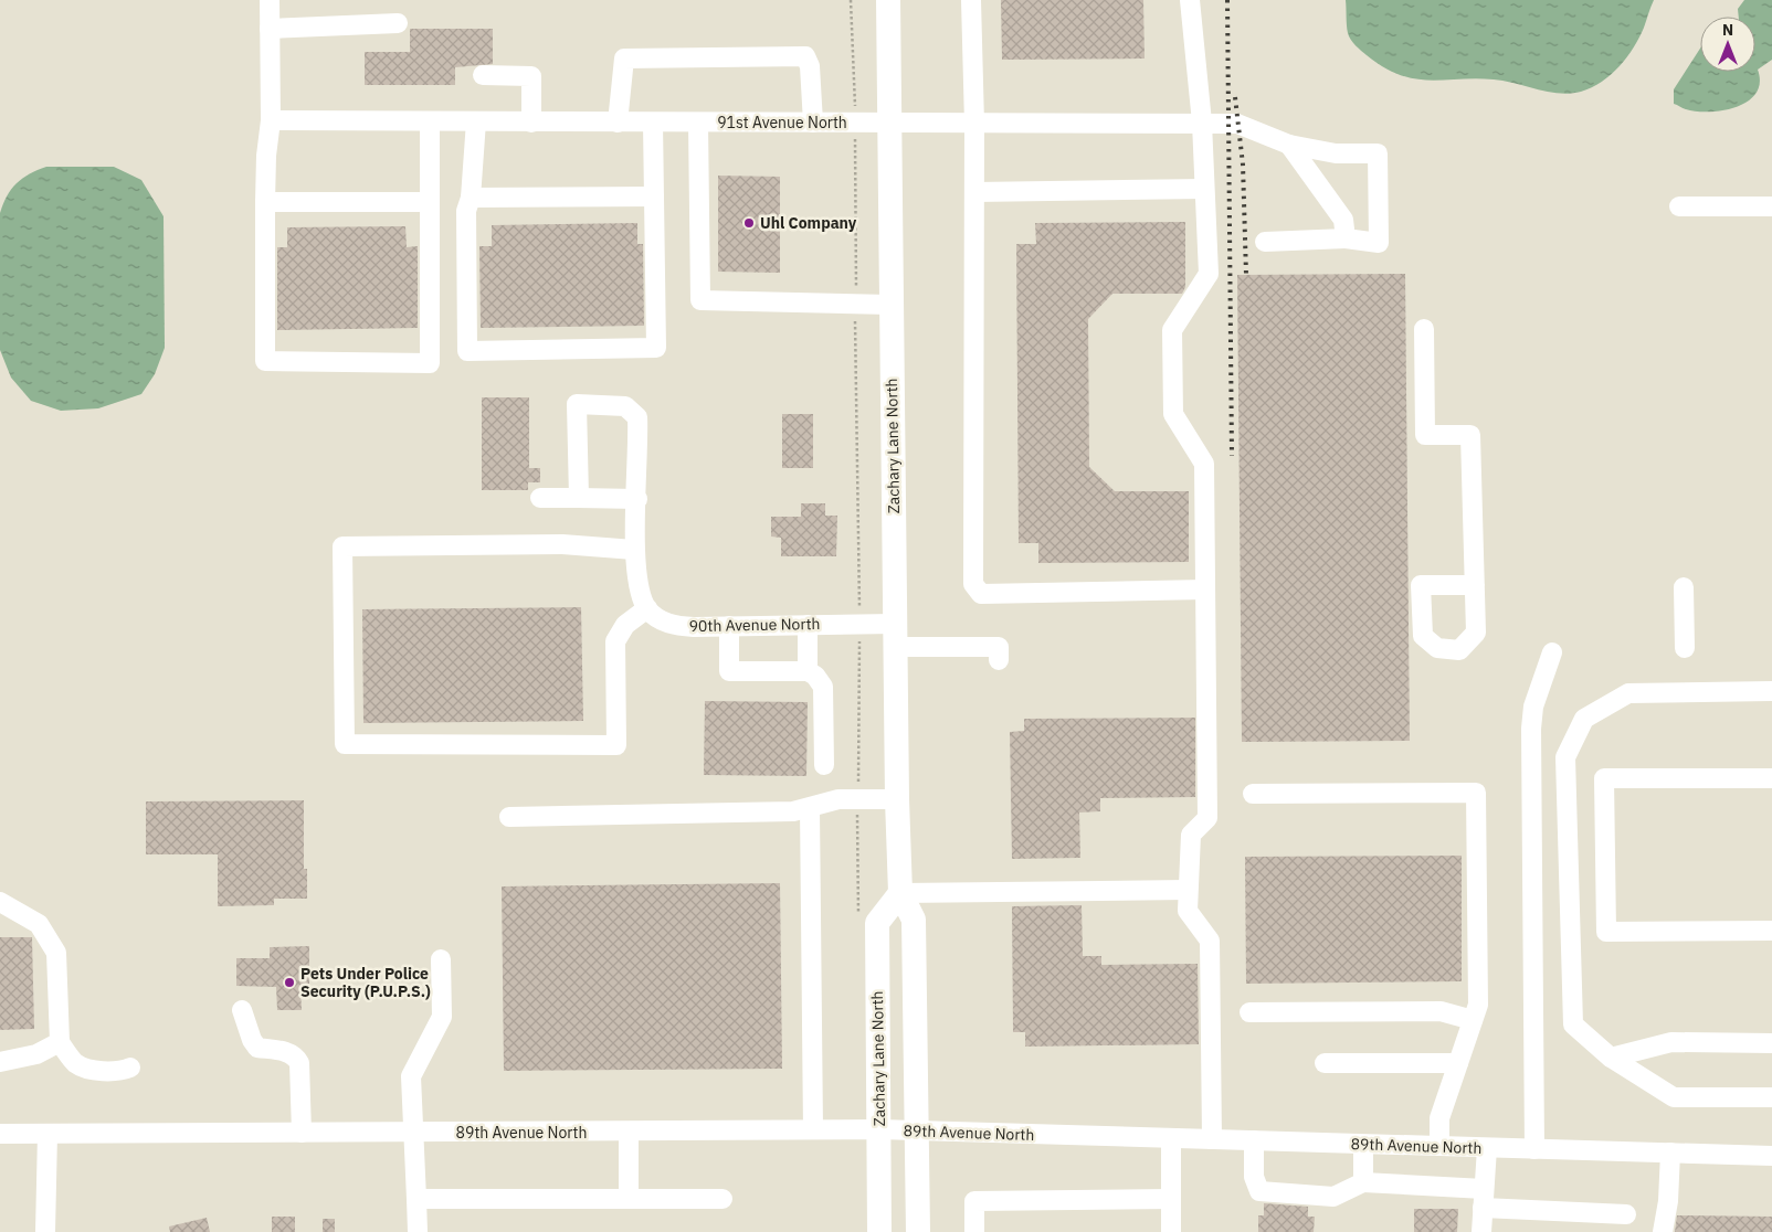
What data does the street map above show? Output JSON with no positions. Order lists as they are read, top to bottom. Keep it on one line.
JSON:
{"streets":{"main road":["Zachary Lane North"],"street":["91st Avenue North","90th Avenue North","89th Avenue North"]},"crossings":[["91st Avenue North","Zachary Lane North"],["Zachary Lane North","90th Avenue North"],["Zachary Lane North","89th Avenue North"]],"places":["Uhl Company","Pets Under Police Security (P.U.P.S.)"],"north":"top"}
